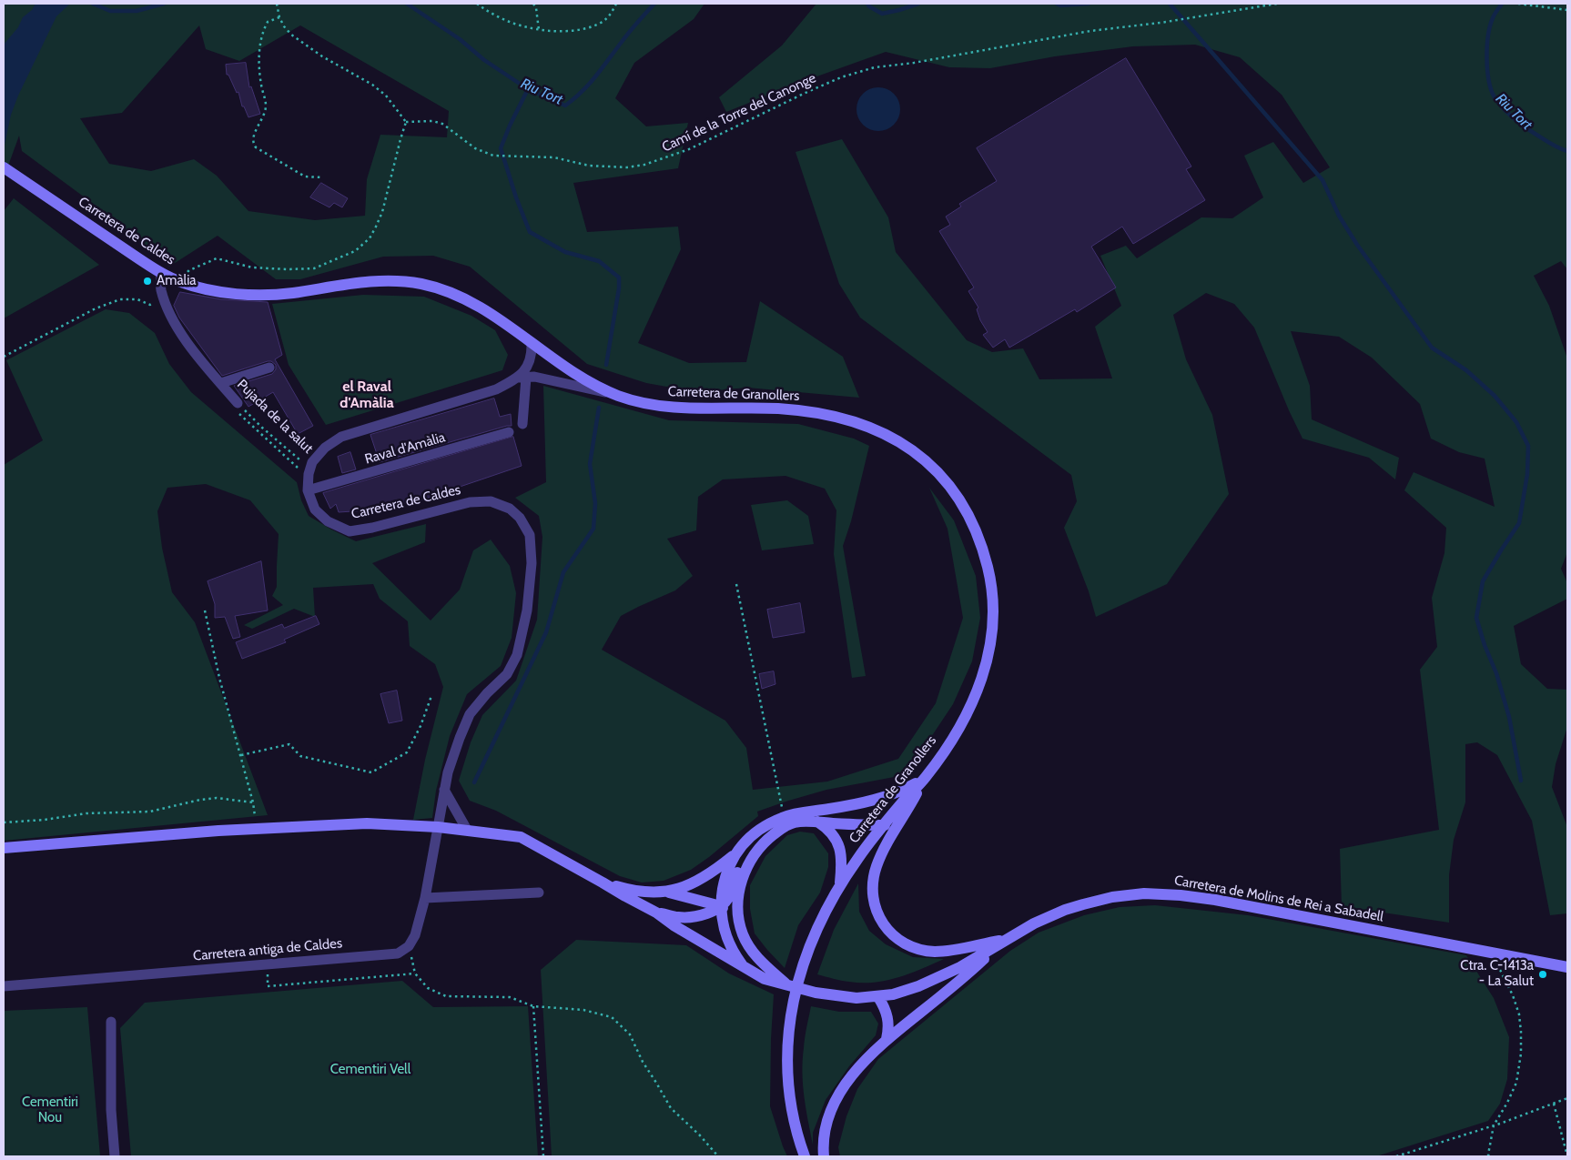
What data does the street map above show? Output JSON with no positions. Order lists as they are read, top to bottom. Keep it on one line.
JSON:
{"streets":{"main road":["Carretera de Caldes","Carretera de Granollers","Carretera de Molins de Rei a Sabadell"],"street":["Pujada de la salut","Raval d'Amàlia","Carretera antiga de Caldes"],"path":["Camí de la Torre del Canonge"]},"crossings":[["Carretera de Caldes","Carretera de Granollers"],["Carretera de Caldes","Pujada de la salut"],["Carretera de Caldes","Raval d'Amàlia"]],"districts":["el Raval d'Amàlia"],"water":["Riu Tort"],"parks":["Cementiri Vell","Cementiri Nou"],"places":["Amàlia","Ctra. C-1413a - La Salut"]}
